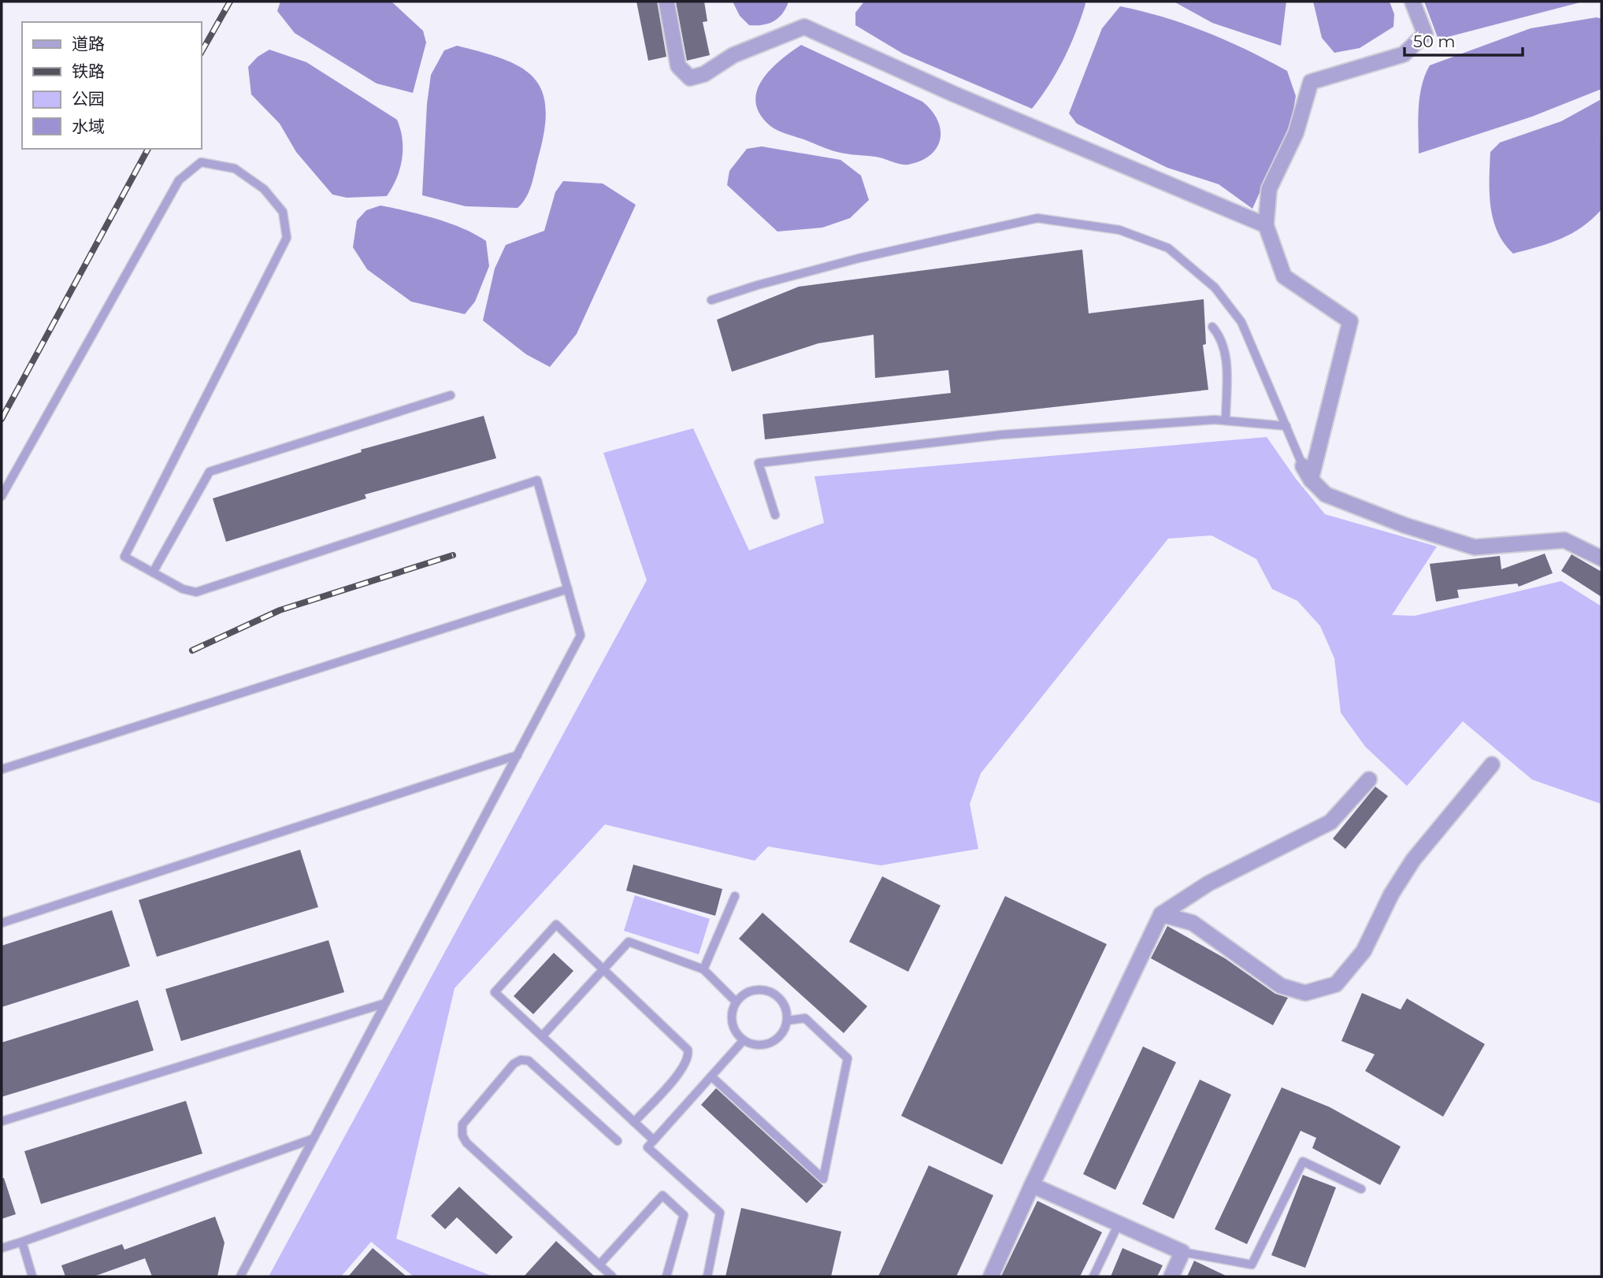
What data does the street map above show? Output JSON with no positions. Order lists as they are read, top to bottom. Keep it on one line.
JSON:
{"legend":["道路","铁路","公园","水域"],"scale_bar":"50 m"}
